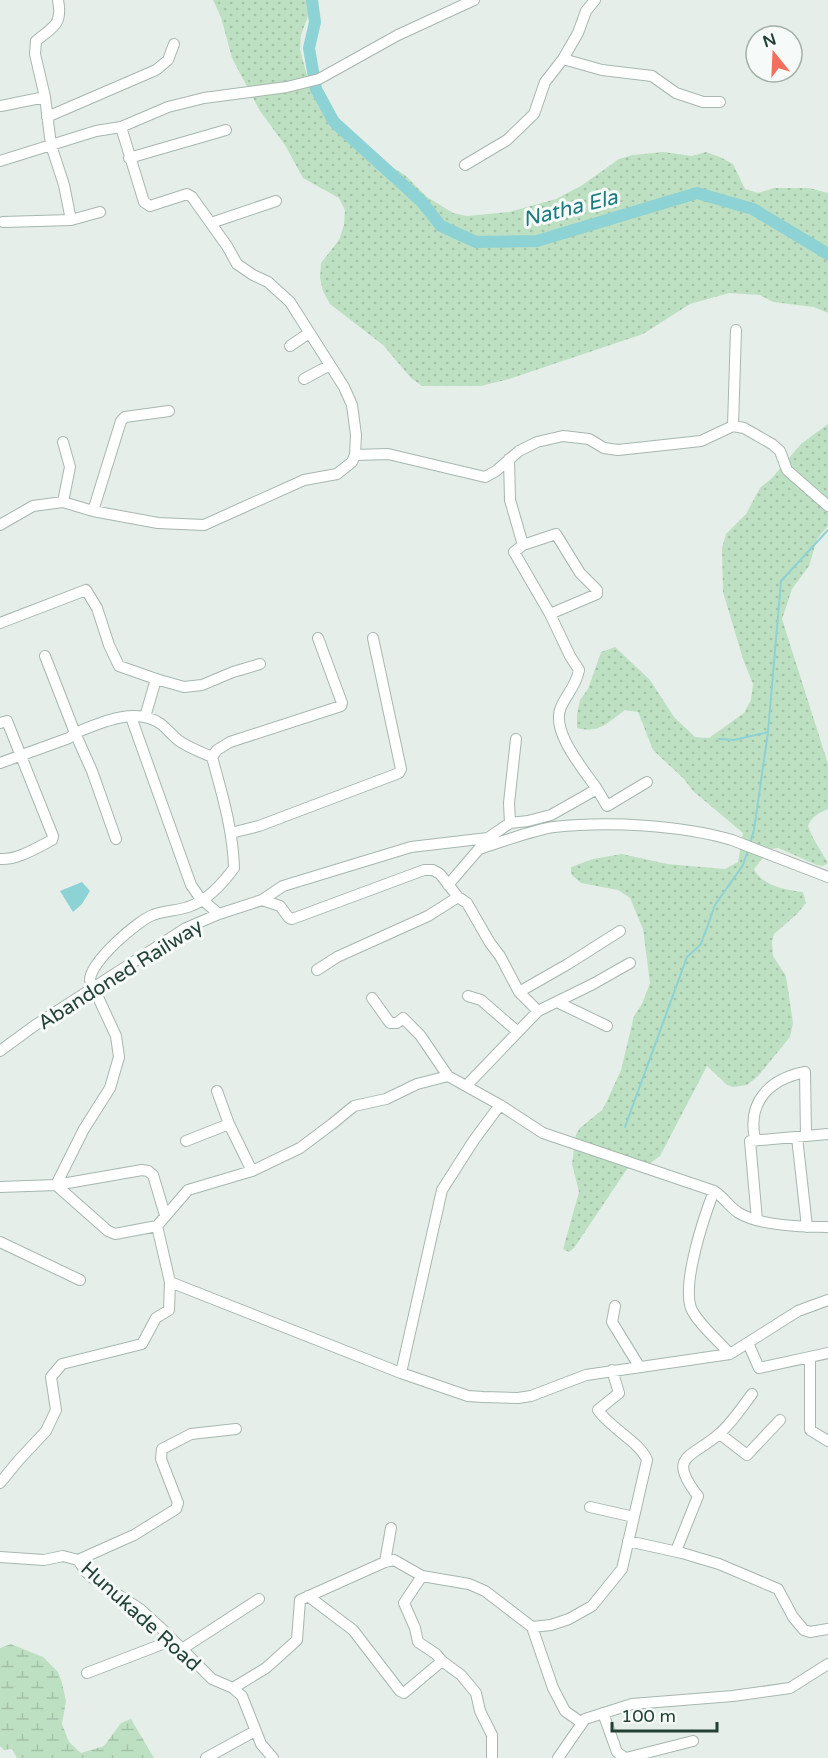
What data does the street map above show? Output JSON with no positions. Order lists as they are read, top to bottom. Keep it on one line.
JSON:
{"streets":{"street":["Abandoned Railway","Hunukade Road"]},"water":["Natha Ela"],"scale_bar":"100 m","north":"top"}
